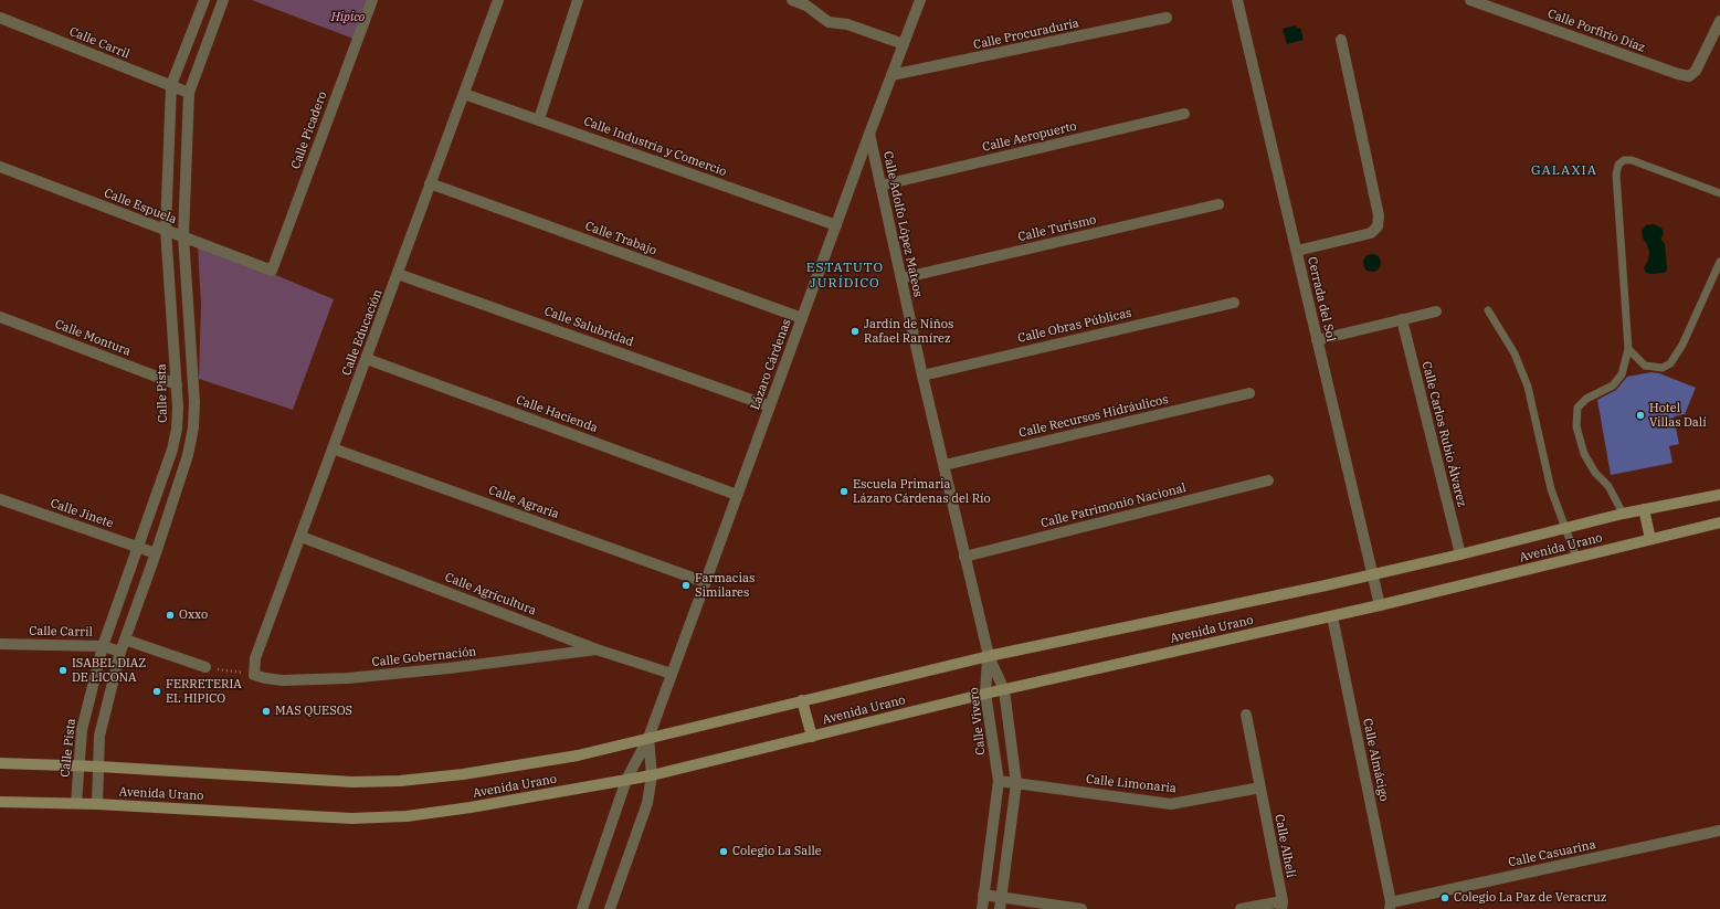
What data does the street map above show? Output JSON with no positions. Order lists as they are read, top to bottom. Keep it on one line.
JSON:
{"streets":{"main road":["Avenida Urano"],"street":["Calle Porfirio Díaz","Calle Procuraduría","Calle Carril","Calle Picadero","Calle Aeropuerto","Calle Industria y Comercio","Calle Espuela","Calle Adolfo López Mateos","Calle Turismo","Calle Trabajo","Cerrada del Sol","Calle Obras Públicas","Calle Salubridad","Calle Educación","Calle Montura","Lázaro Cárdenas","Calle Pista","Calle Hacienda","Calle Recursos Hidráulicos","Calle Carlos Rubio Álvarez","Calle Agraria","Calle Patrimonio Nacional","Calle Jinete","Calle Agricultura","Calle Gobernación","Calle Vivero","Calle Almácigo","Calle Limonaria","Calle Alhelí","Calle Casuarina"]},"crossings":[["Calle Procuraduría","Lázaro Cárdenas"],["Calle Carril","Calle Pista"],["Calle Picadero","Calle Espuela"],["Calle Aeropuerto","Calle Adolfo López Mateos"],["Calle Industria y Comercio","Calle Educación"],["Calle Industria y Comercio","Lázaro Cárdenas"],["Calle Espuela","Calle Pista"],["Calle Adolfo López Mateos","Calle Turismo"],["Calle Adolfo López Mateos","Calle Obras Públicas"],["Calle Adolfo López Mateos","Lázaro Cárdenas"],["Calle Adolfo López Mateos","Calle Recursos Hidráulicos"],["Calle Adolfo López Mateos","Calle Patrimonio Nacional"],["Calle Adolfo López Mateos","Avenida Urano"],["Calle Adolfo López Mateos","Calle Vivero"],["Calle Trabajo","Calle Educación"],["Calle Trabajo","Lázaro Cárdenas"],["Cerrada del Sol","Avenida Urano"],["Calle Salubridad","Calle Educación"],["Calle Salubridad","Lázaro Cárdenas"],["Calle Educación","Calle Hacienda"],["Calle Educación","Calle Agraria"],["Calle Educación","Calle Agricultura"],["Calle Educación","Calle Gobernación"],["Calle Montura","Calle Pista"],["Lázaro Cárdenas","Calle Hacienda"],["Lázaro Cárdenas","Calle Agraria"],["Lázaro Cárdenas","Avenida Urano"],["Lázaro Cárdenas","Calle Agricultura"],["Calle Pista","Calle Jinete"],["Calle Pista","Avenida Urano"],["Calle Carlos Rubio Álvarez","Avenida Urano"],["Avenida Urano","Calle Vivero"],["Avenida Urano","Calle Almácigo"],["Calle Agricultura","Calle Gobernación"],["Calle Vivero","Calle Limonaria"],["Calle Almácigo","Calle Casuarina"],["Calle Limonaria","Calle Alhelí"]],"districts":["GALAXIA","ESTATUTO JURÍDICO"],"parks":["Hipico"],"places":["Jardín de Niños Rafael Ramírez","Hotel Villas Dalí","Escuela Primaria Lázaro Cárdenas del Río","Farmacias Similares","Oxxo","ISABEL DIAZ DE LICONA","FERRETERIA EL HIPICO","MAS QUESOS","Colegio La Salle","Colegio La Paz de Veracruz"]}
